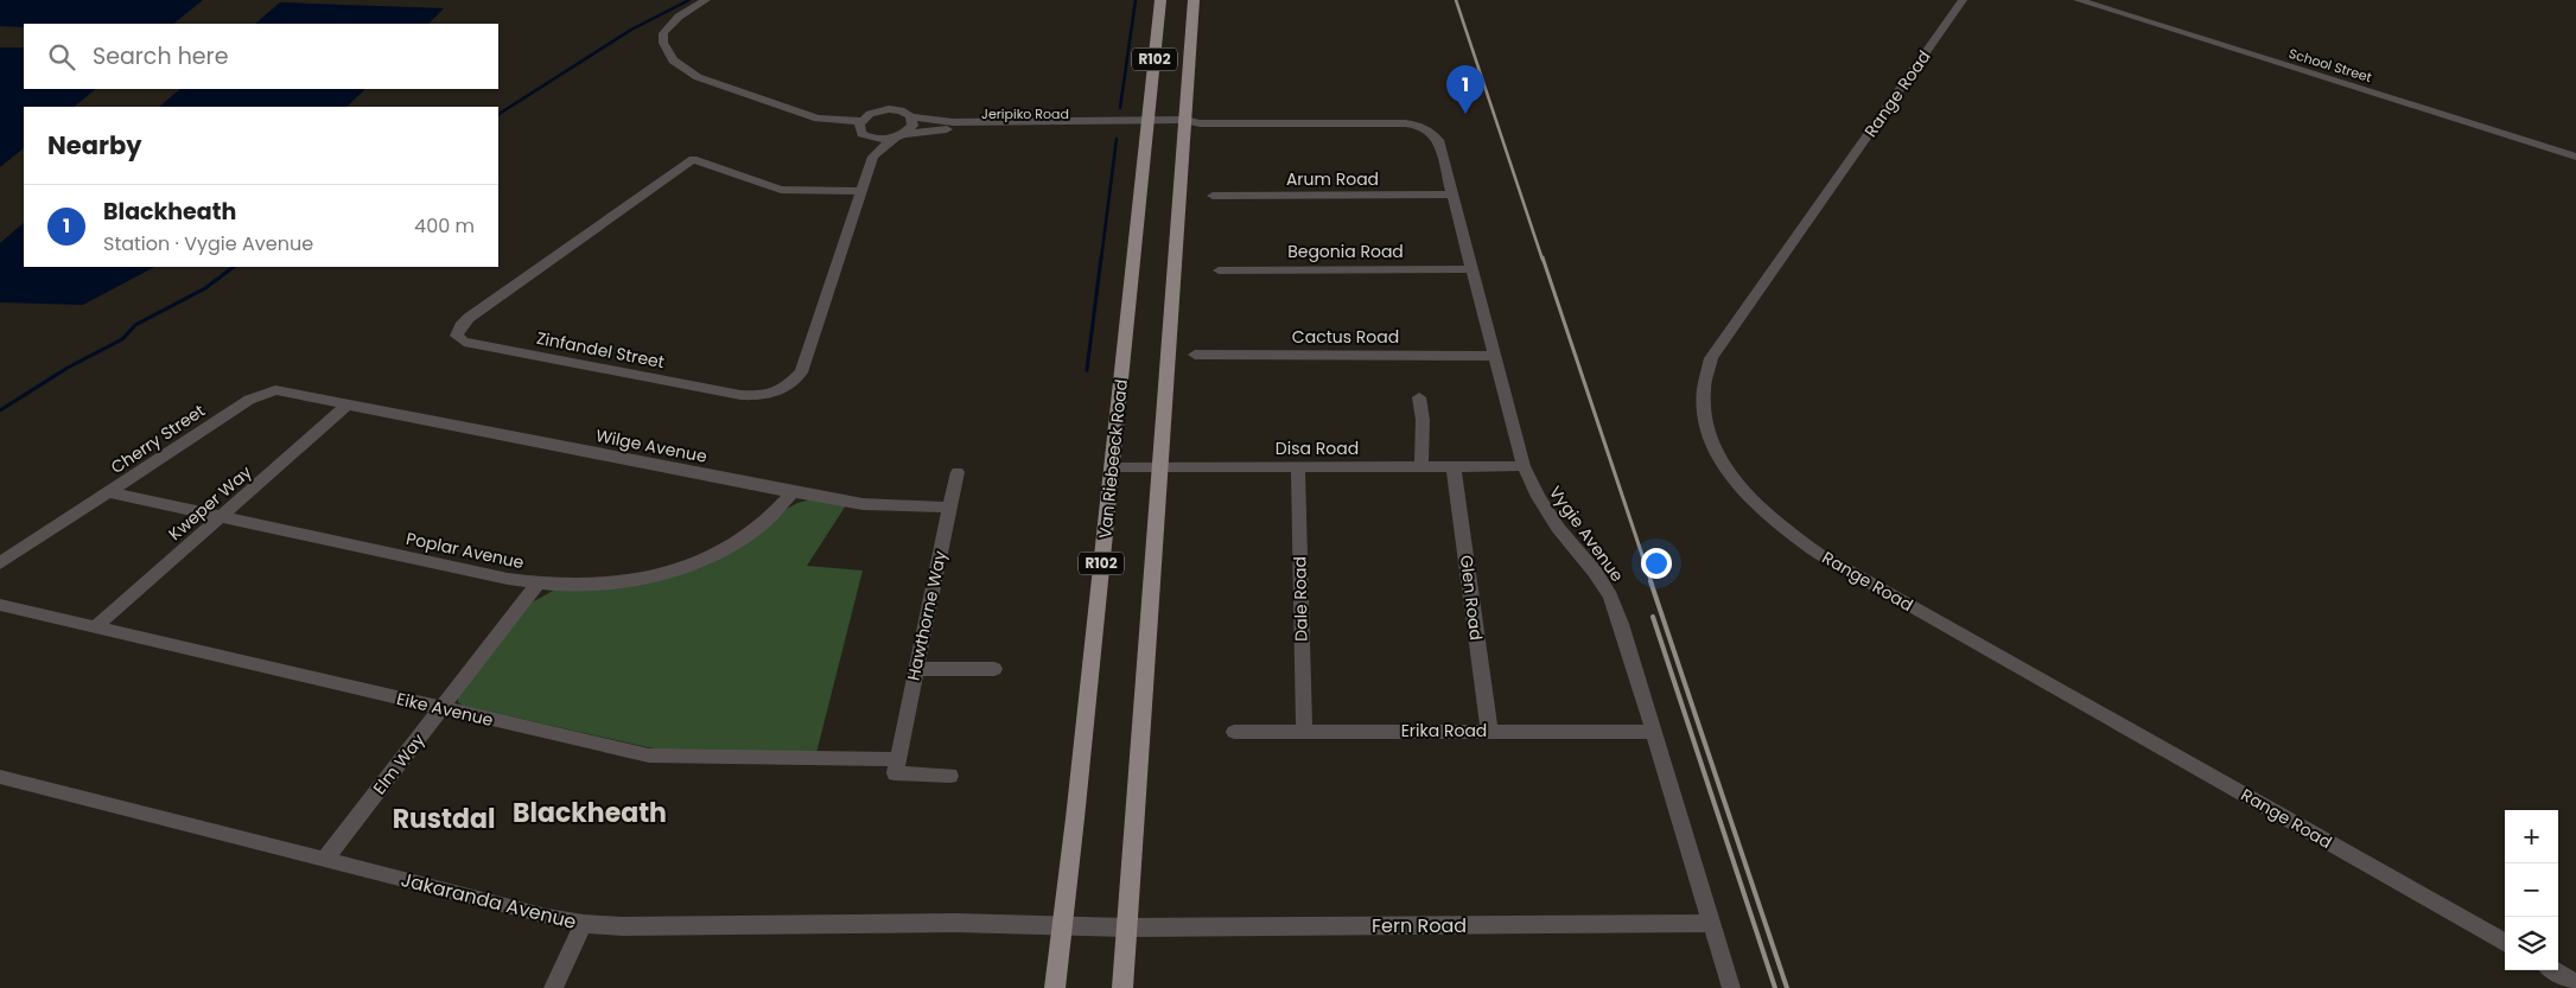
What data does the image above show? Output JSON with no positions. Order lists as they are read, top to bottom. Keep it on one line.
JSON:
{"streets":{"main road":["R102","Van Riebeeck Road"],"street":["School Street","Range Road","Jeripiko Road","Arum Road","Begonia Road","Cactus Road","Zinfandel Street","Cherry Street","Wilge Avenue","Disa Road","Kweper Way","Vygie Avenue","Poplar Avenue","Glen Road","Dale Road","Hawthorne Way","Eike Avenue","Erika Road","Elm Way","Jakaranda Avenue","Fern Road"]},"crossings":[["R102","Disa Road"],["R102","Vygie Avenue"],["R102","Fern Road"],["Jeripiko Road","Zinfandel Street"],["Jeripiko Road","Van Riebeeck Road"],["Arum Road","Vygie Avenue"],["Begonia Road","Vygie Avenue"],["Cactus Road","Vygie Avenue"],["Cherry Street","Wilge Avenue"],["Cherry Street","Kweper Way"],["Cherry Street","Poplar Avenue"],["Wilge Avenue","Kweper Way"],["Wilge Avenue","Poplar Avenue"],["Wilge Avenue","Hawthorne Way"],["Disa Road","Van Riebeeck Road"],["Disa Road","Vygie Avenue"],["Disa Road","Glen Road"],["Disa Road","Dale Road"],["Van Riebeeck Road","Jakaranda Avenue"],["Van Riebeeck Road","Fern Road"],["Kweper Way","Poplar Avenue"],["Kweper Way","Eike Avenue"],["Vygie Avenue","Erika Road"],["Vygie Avenue","Fern Road"],["Poplar Avenue","Elm Way"],["Glen Road","Erika Road"],["Dale Road","Erika Road"],["Hawthorne Way","Eike Avenue"],["Eike Avenue","Elm Way"],["Elm Way","Jakaranda Avenue"],["Jakaranda Avenue","Fern Road"]],"districts":["Blackheath","Rustdal"],"page":{"search":"Search here","pins":"1","heading":"Nearby","list":[{"mark":"1","name":"Blackheath","note":"Station · Vygie Avenue","value":"400 m"}],"map_buttons":["+","−"]}}
